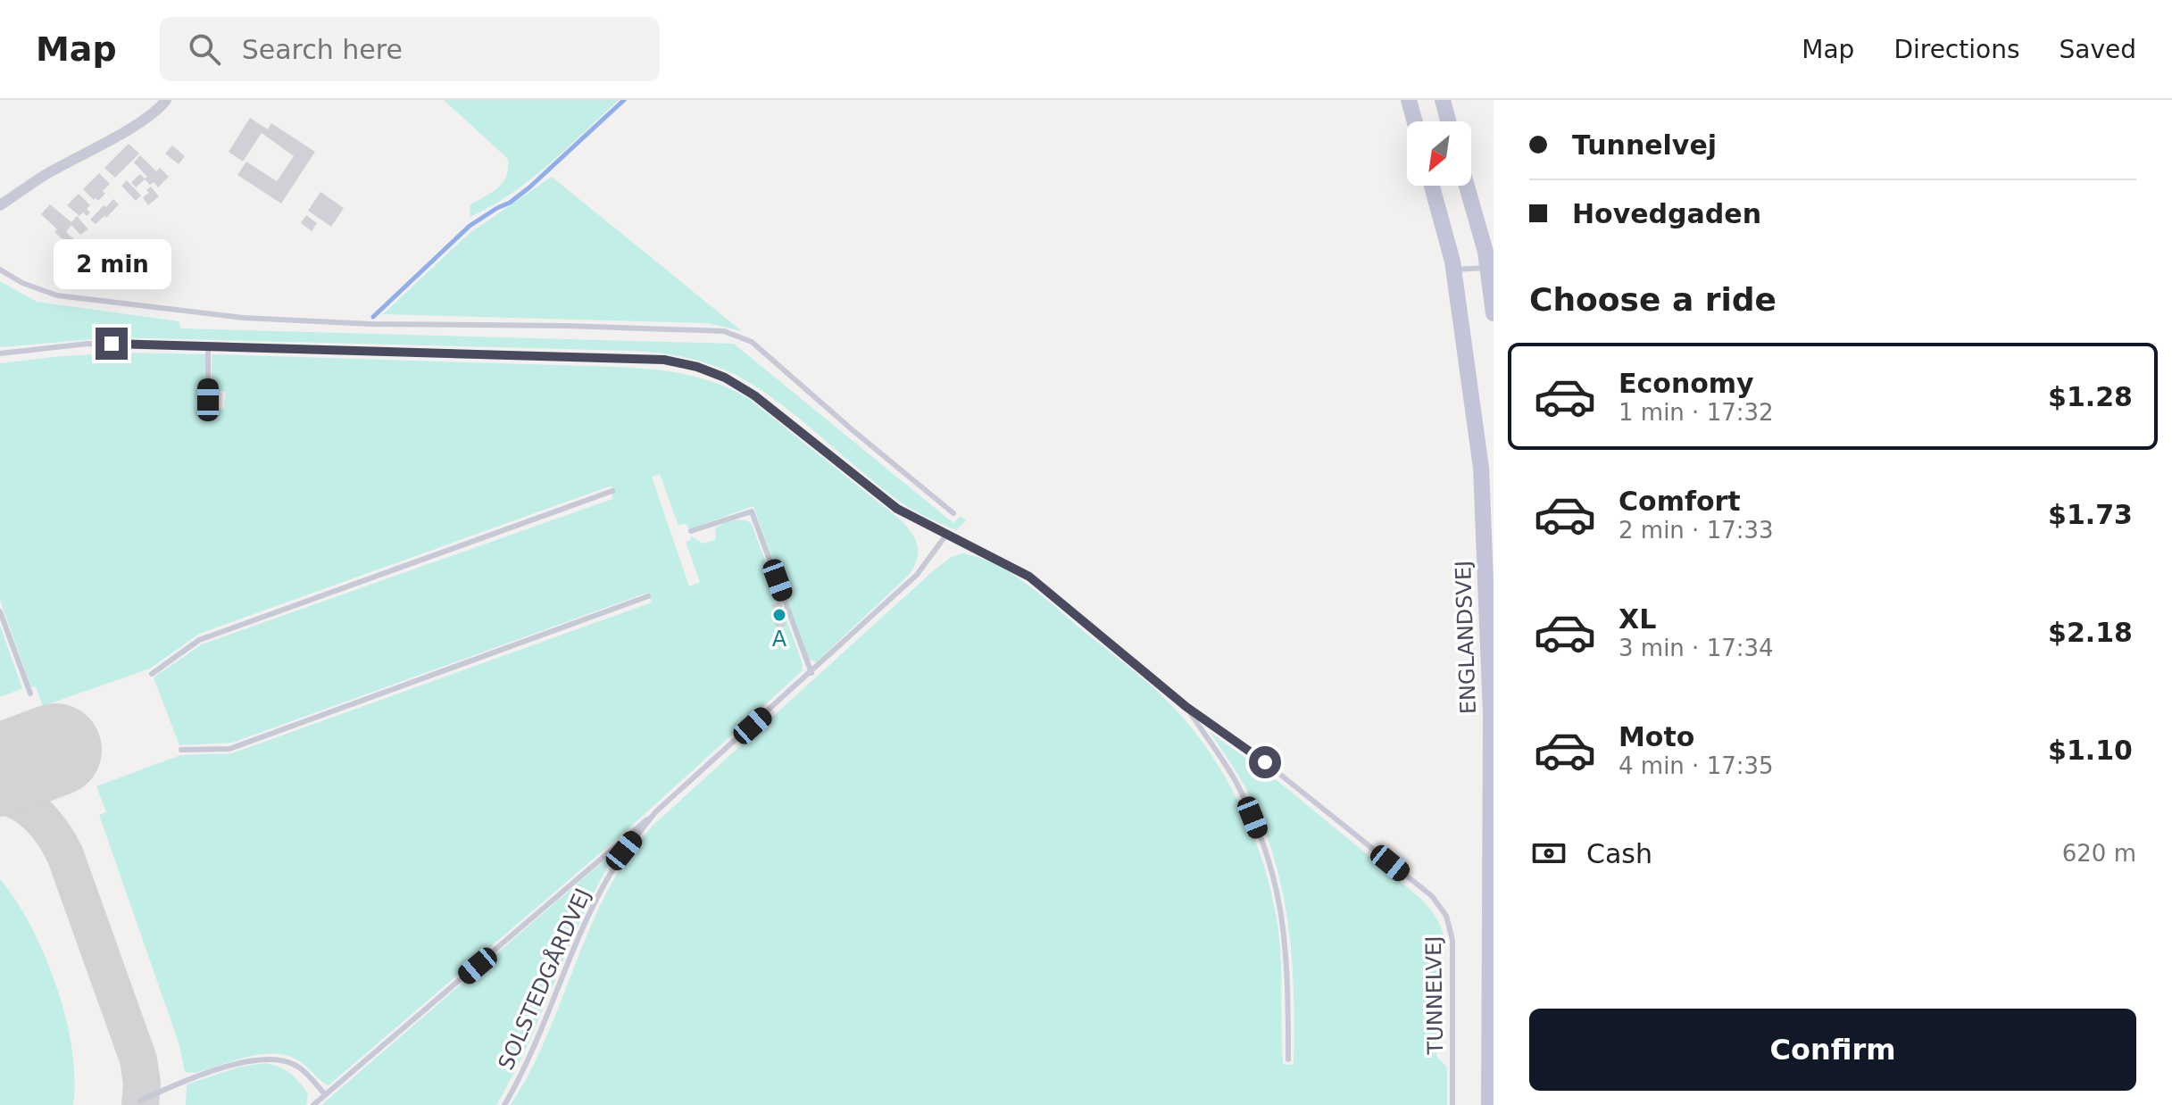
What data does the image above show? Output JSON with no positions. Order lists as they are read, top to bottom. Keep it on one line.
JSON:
{"streets":{"main road":["ENGLANDSVEJ"],"lane":["SOLSTEDGÅRDVEJ","TUNNELVEJ"]},"crossings":[["SOLSTEDGÅRDVEJ","TUNNELVEJ"]],"places":["A"],"north":"bottom left","page":{"header":"Map","search":"Search here","nav":["Map","Directions","Saved"],"banner":["Tunnelvej","Hovedgaden"],"bubble":"2 min","heading":"Choose a ride","list":[{"name":"Economy","note":"1 min · 17:32","value":"$1.28"},{"name":"Comfort","note":"2 min · 17:33","value":"$1.73"},{"name":"XL","note":"3 min · 17:34","value":"$2.18"},{"name":"Moto","note":"4 min · 17:35","value":"$1.10"}],"pay":["Cash","620 m"],"buttons":"Confirm"}}
